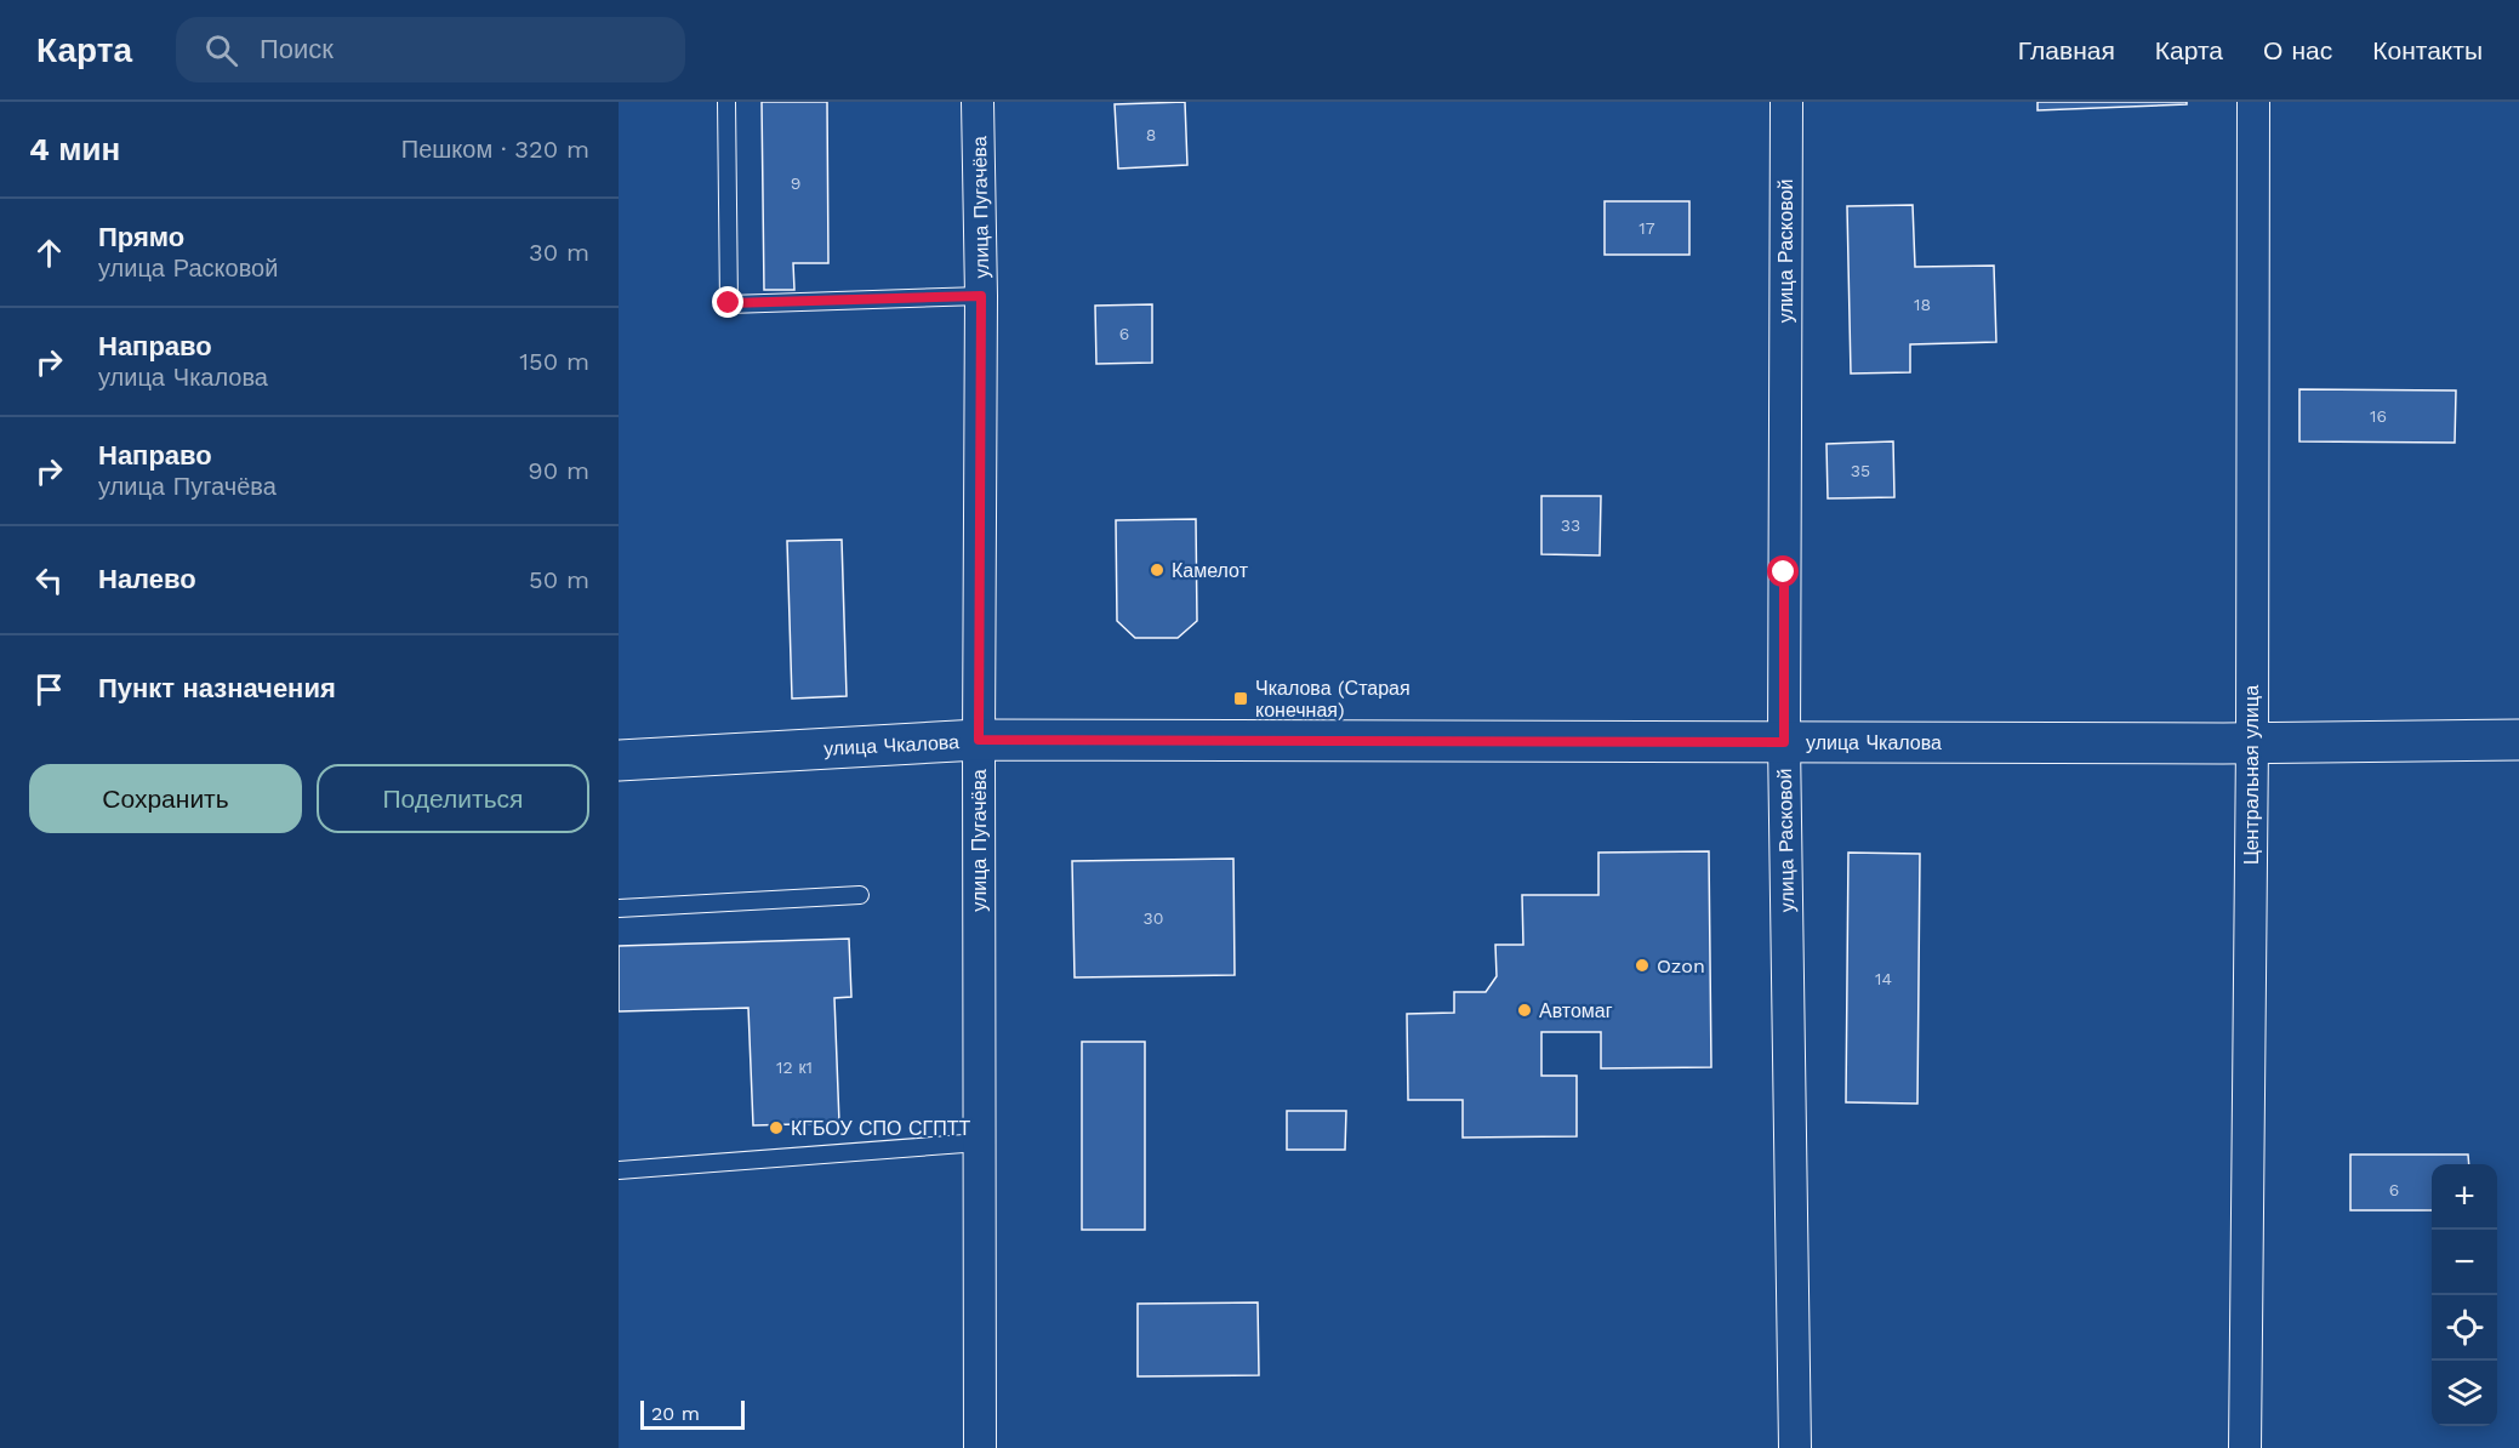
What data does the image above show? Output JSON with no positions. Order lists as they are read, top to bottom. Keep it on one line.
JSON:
{"streets":{"street":["улица Пугачёва","улица Расковой","улица Чкалова","Центральная улица"]},"crossings":[["улица Пугачёва","улица Чкалова"],["улица Расковой","улица Чкалова"],["улица Чкалова","Центральная улица"]],"places":{"other":["Камелот","Ozon","Автомаг","КГБОУ СПО СГПТТ"],"transit":["Чкалова (Старая конечная)"]},"house_numbers":["8","9","17","18","6","16","35","33","30","14","12 к1","6"],"scale_bar":"20 m","page":{"header":"Карта","search":"Поиск","nav":["Главная","Карта","О нас","Контакты"],"heading":["4 мин","Пешком · 320 m"],"list":[["Прямо","улица Расковой","30 m"],["Направо","улица Чкалова","150 m"],["Направо","улица Пугачёва","90 m"],["Налево","50 m"],"Пункт назначения"],"buttons":["Сохранить","Поделиться"],"map_buttons":["+","−"],"scale":"20 m"}}
